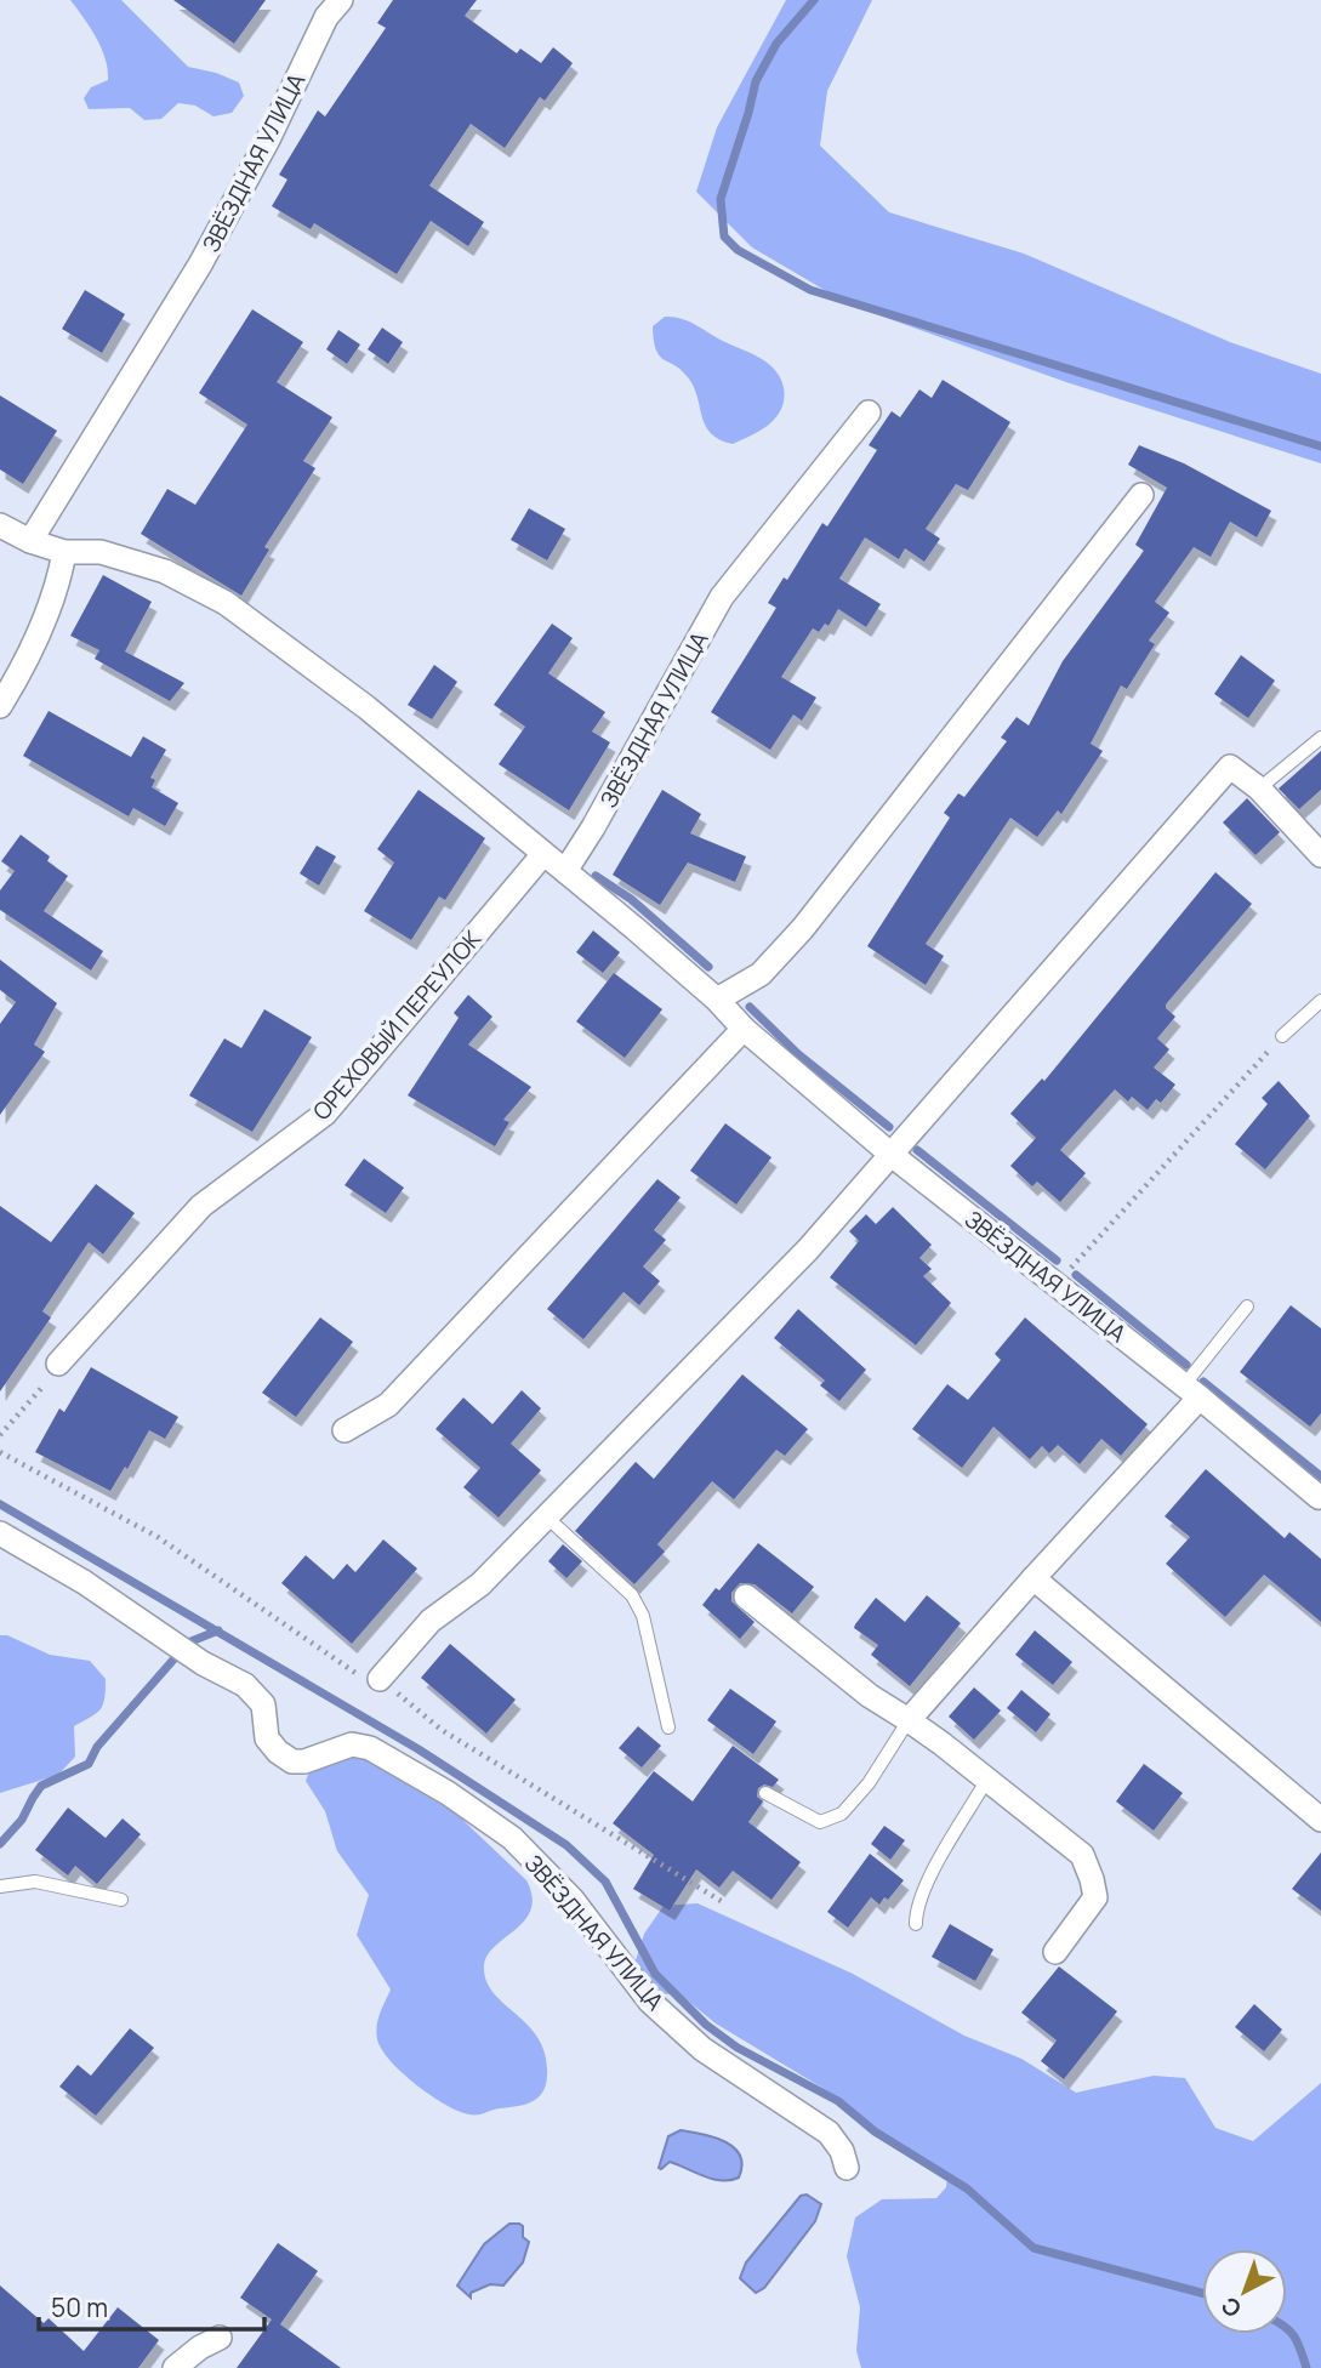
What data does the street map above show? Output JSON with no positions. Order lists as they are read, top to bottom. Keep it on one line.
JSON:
{"streets":{"street":["ЗВЁЗДНАЯ УЛИЦА","ОРЕХОВЫЙ ПЕРЕУЛОК"]},"scale_bar":"50 m","north":"bottom left"}
